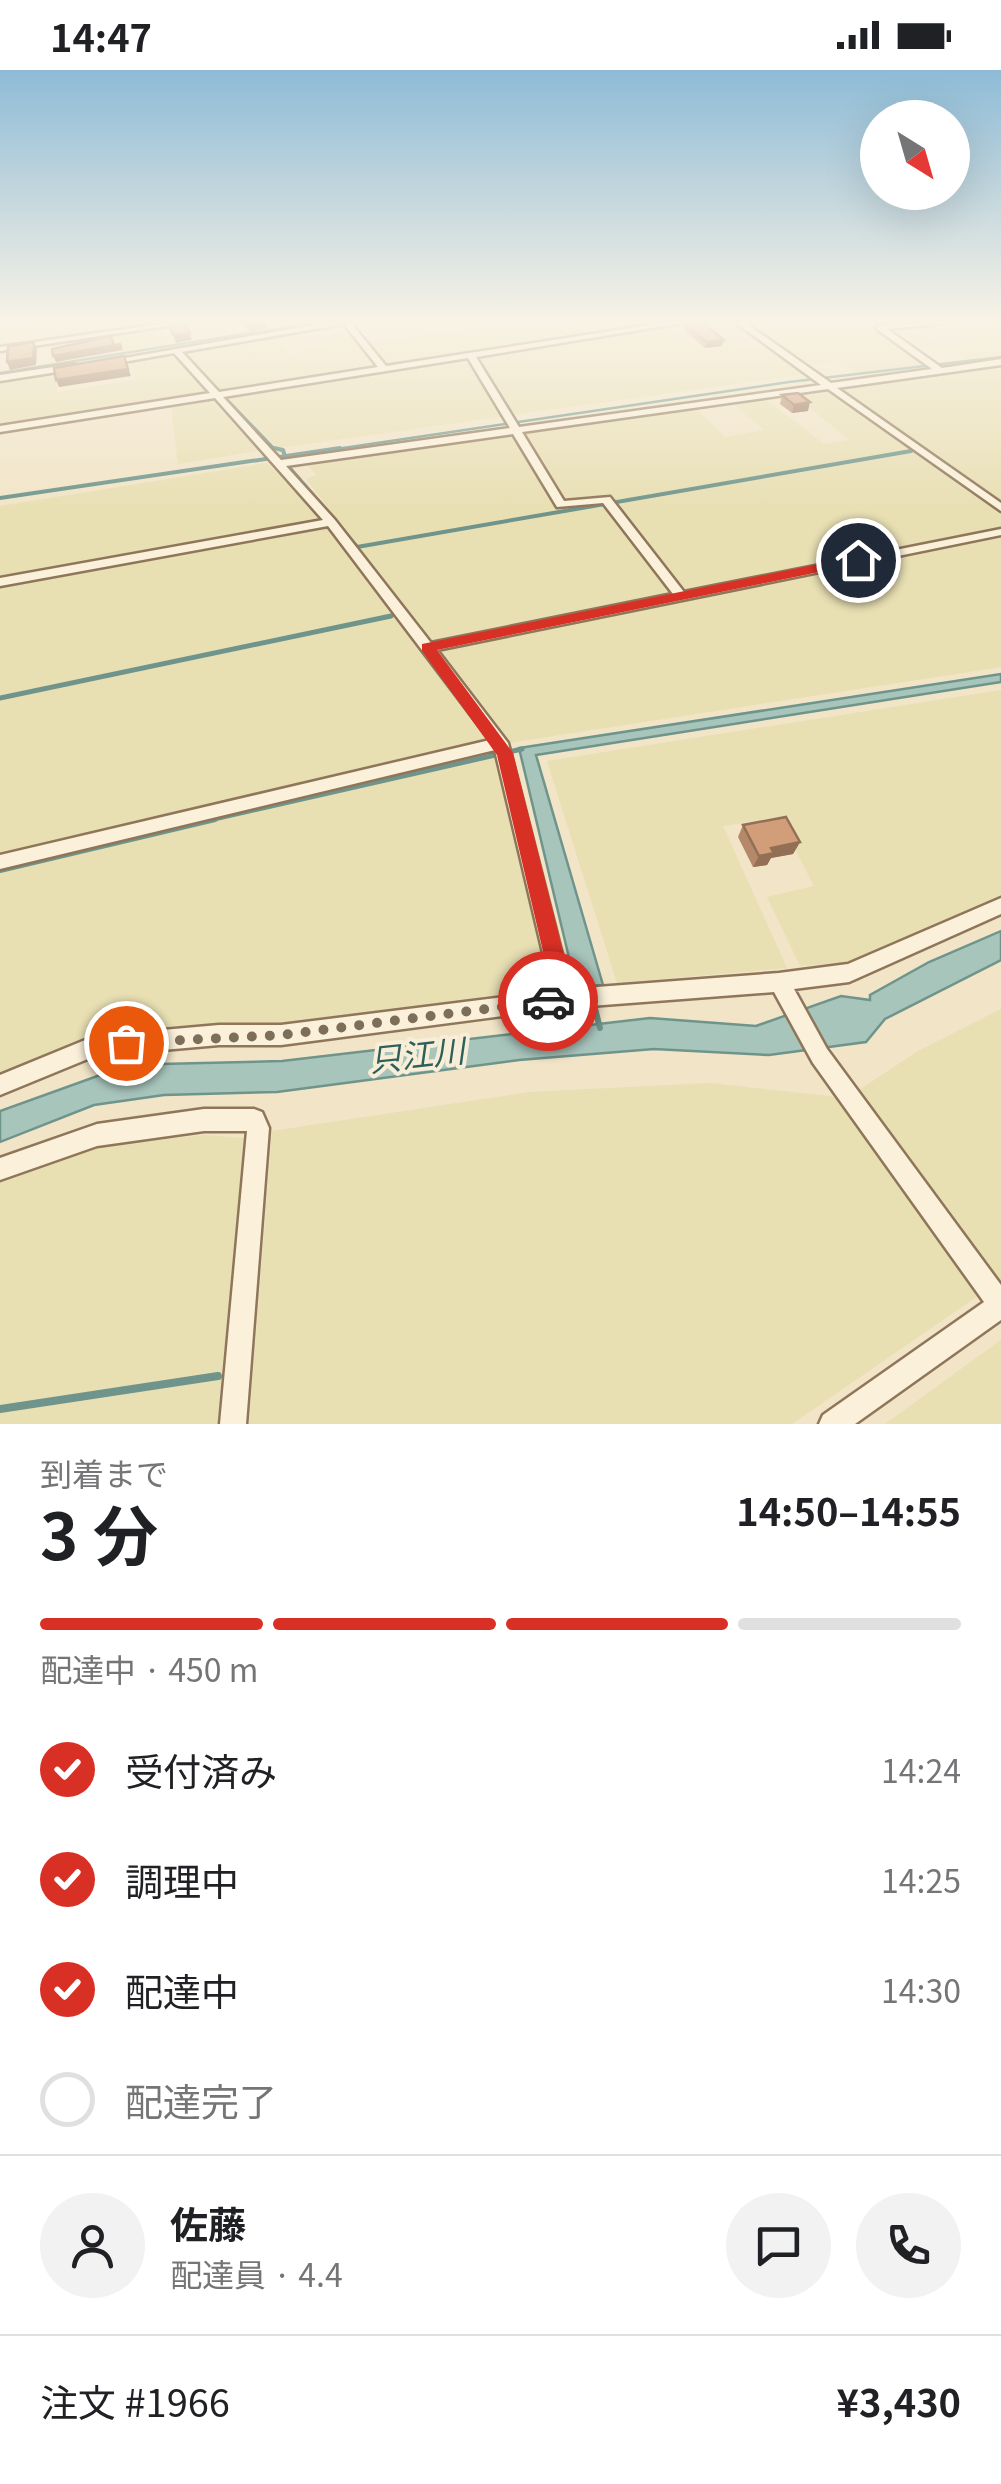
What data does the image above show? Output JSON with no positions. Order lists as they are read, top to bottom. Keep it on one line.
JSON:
{"water":["只江川"],"north":"bottom right","page":{"status":"14:47","heading":["3 分","到着まで","14:50–14:55"],"panel":["佐藤","配達員 · 4.4","注文 #1966","¥3,430"],"bar":"配達中 · 450 m","list":[["受付済み","14:24"],["調理中","14:25"],["配達中","14:30"],"配達完了"]}}
